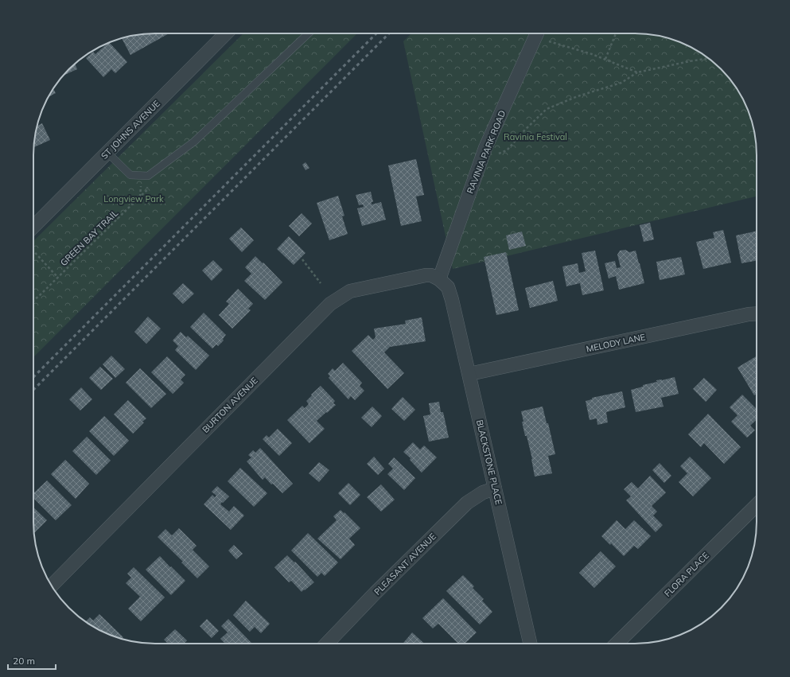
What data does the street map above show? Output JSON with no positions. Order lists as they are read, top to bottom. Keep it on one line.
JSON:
{"streets":{"street":["ST JOHNS AVENUE","RAVINIA PARK ROAD","MELODY LANE","BURTON AVENUE","BLACKSTONE PLACE","PLEASANT AVENUE","FLORA PLACE"],"path":["GREEN BAY TRAIL"]},"crossings":[["RAVINIA PARK ROAD","BURTON AVENUE"],["RAVINIA PARK ROAD","BLACKSTONE PLACE"],["MELODY LANE","BLACKSTONE PLACE"],["BURTON AVENUE","BLACKSTONE PLACE"],["BLACKSTONE PLACE","PLEASANT AVENUE"]],"parks":["Ravinia Festival","Longview Park"],"scale_bar":"20 m"}
